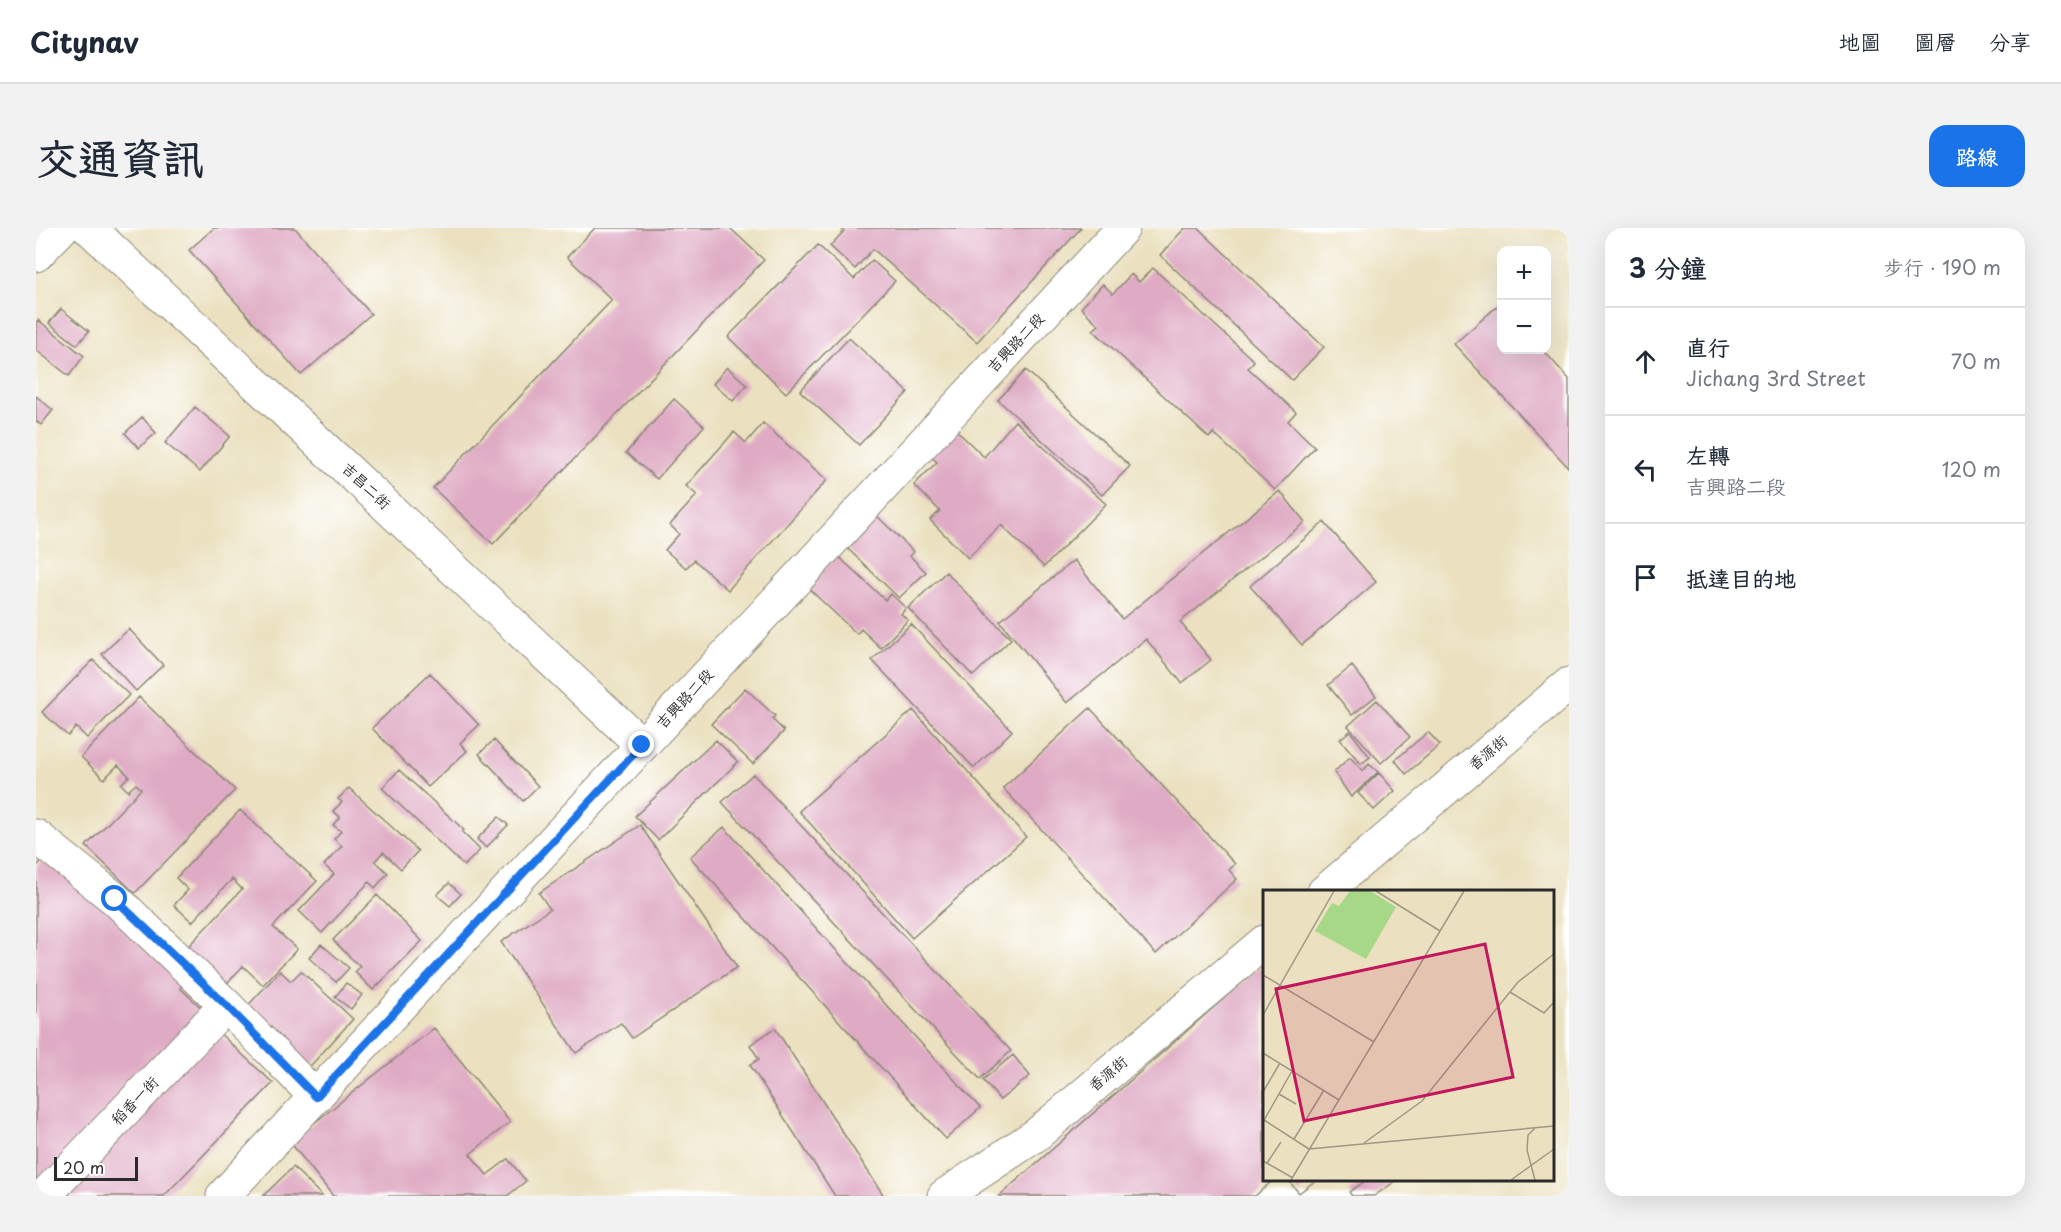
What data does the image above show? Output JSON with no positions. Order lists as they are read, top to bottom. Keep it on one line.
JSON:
{"streets":{"street":["吉興路二段","吉昌二街","香源街","稻香一街"]},"crossings":[["吉興路二段","吉昌二街"]],"scale_bar":"20 m","page":{"header":"Citynav","nav":["地圖","圖層","分享"],"title":"交通資訊","buttons":"路線","heading":["3 分鐘","步行 · 190 m"],"map_buttons":["+","−"],"list":[["直行","Jichang 3rd Street","70 m"],["左轉","吉興路二段","120 m"],"抵達目的地"],"scale":"20 m"}}
